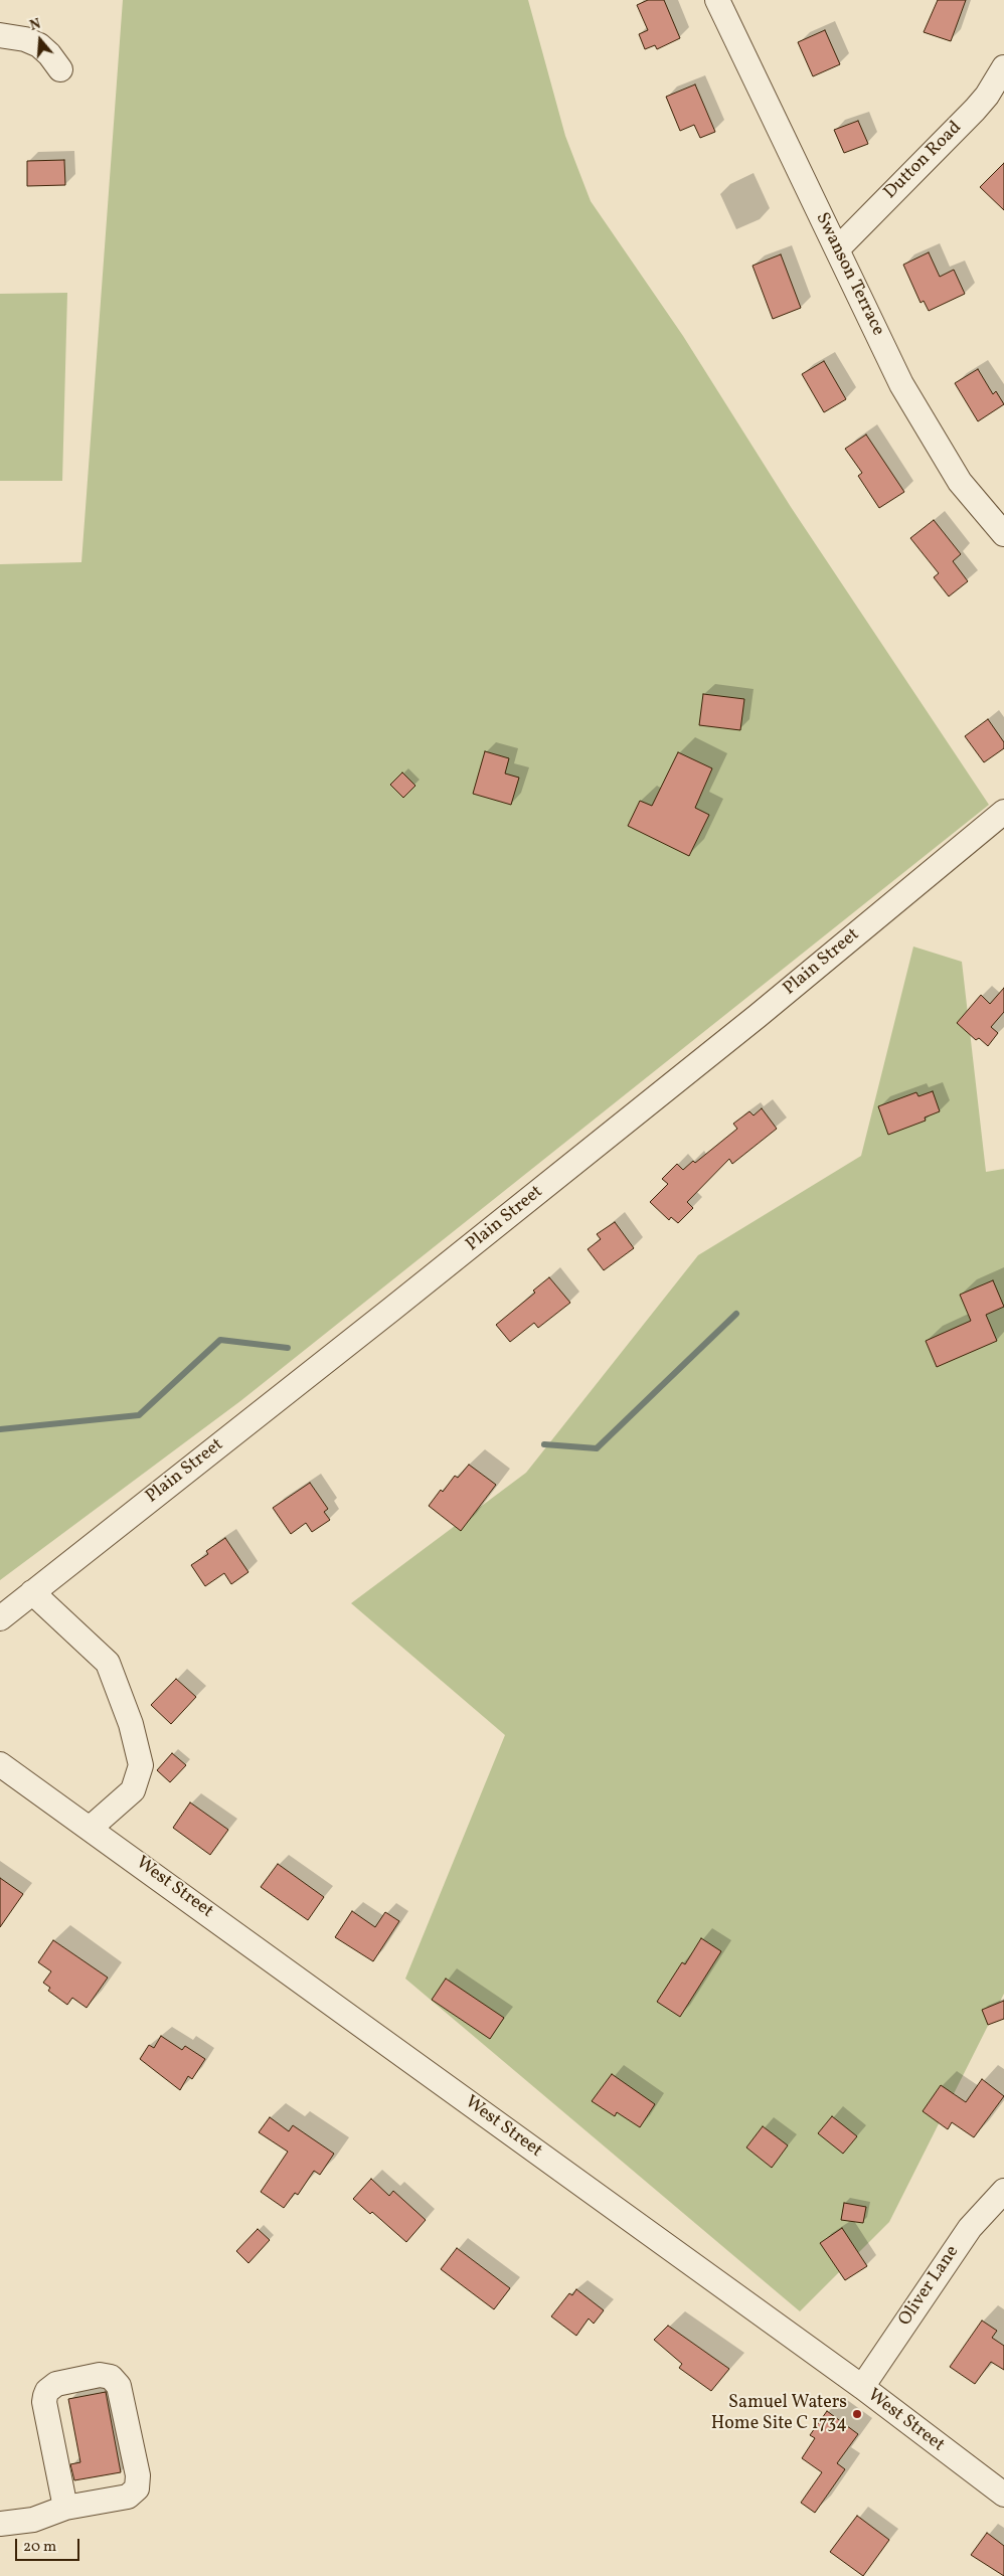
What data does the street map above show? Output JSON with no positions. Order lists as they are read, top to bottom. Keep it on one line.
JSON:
{"streets":{"street":["Dutton Road","Swanson Terrace","Plain Street","West Street","Oliver Lane"]},"crossings":[["Dutton Road","Swanson Terrace"],["West Street","Oliver Lane"]],"places":["Samuel Waters Home Site C 1734"],"scale_bar":"20 m","north":"top"}
